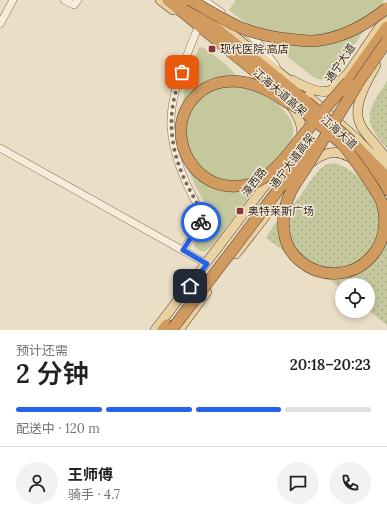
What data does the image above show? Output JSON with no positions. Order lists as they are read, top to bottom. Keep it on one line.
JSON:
{"streets":{"highway":["江海大道高架","通宁大道高架"],"main road":["通宁大道","江海大道","濠西路"]},"crossings":[["通宁大道","江海大道"],["通宁大道","通宁大道高架"],["通宁大道","濠西路"],["江海大道","濠西路"]],"places":{"transit":["现代医院·高店","奥特莱斯广场"]},"page":{"heading":["2 分钟","预计还需","20:18–20:23"],"panel":["王师傅","骑手 · 4.7"],"bar":"配送中 · 120 m"}}
